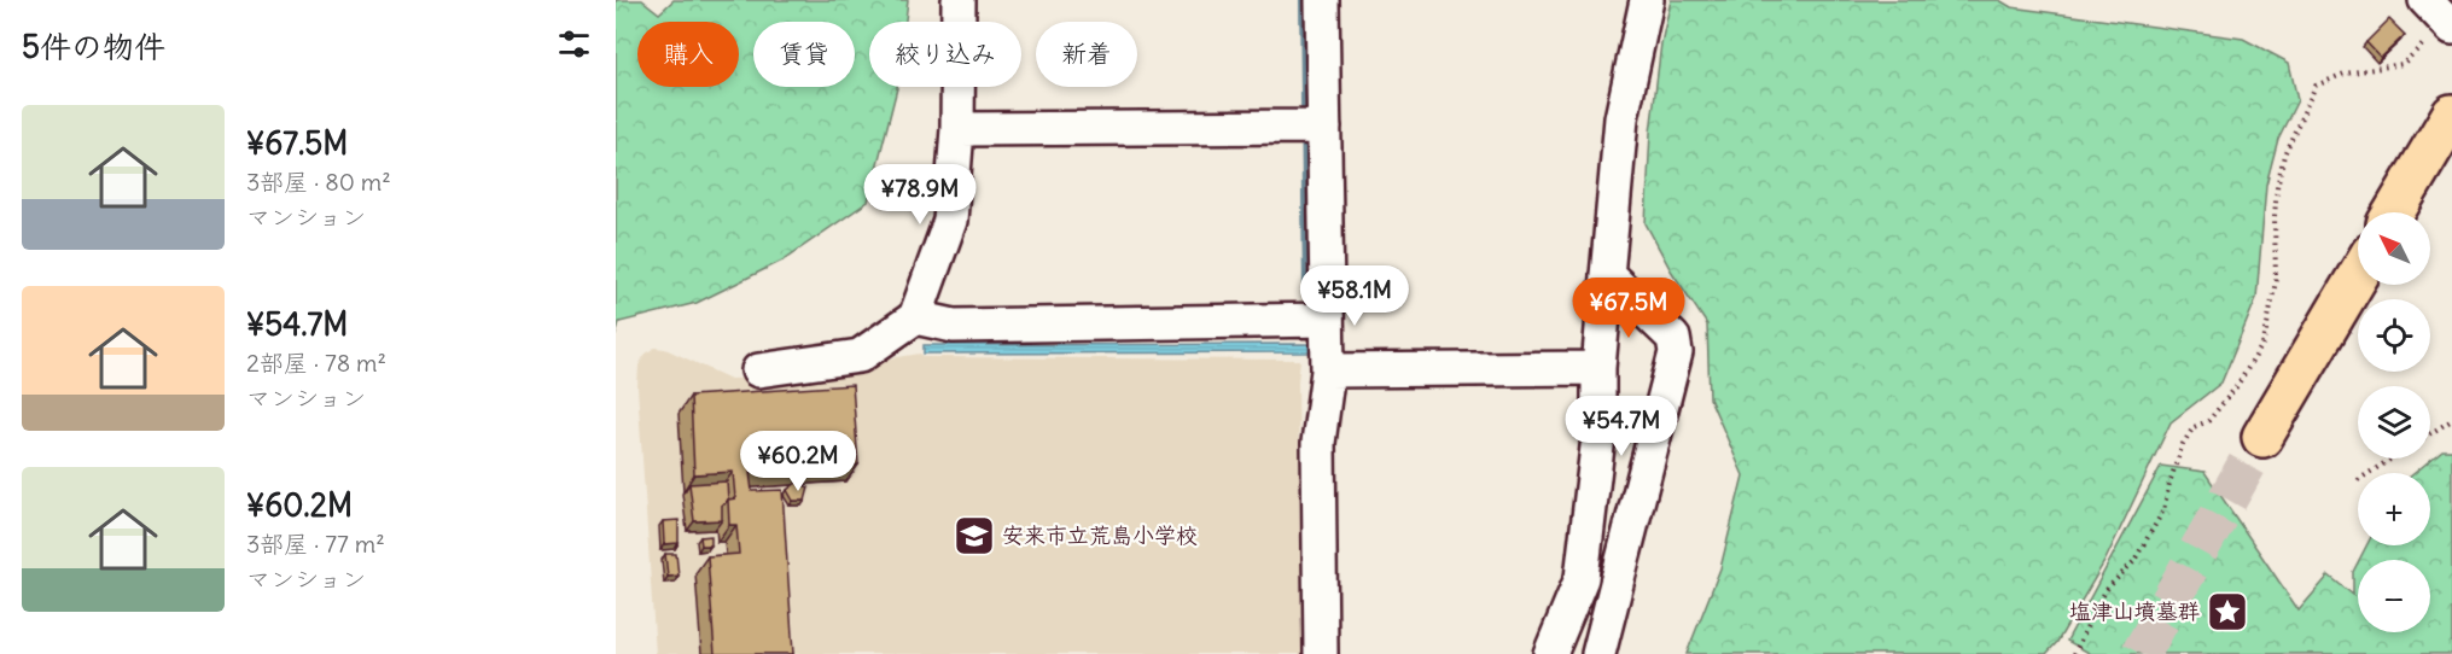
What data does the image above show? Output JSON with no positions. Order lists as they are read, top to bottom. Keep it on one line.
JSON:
{"places":{"school or university":["安来市立荒島小学校"],"place":["塩津山墳墓群"]},"north":"top left","page":{"heading":"5件の物件","chip":["購入","賃貸","絞り込み","新着"],"list":[{"name":"¥67.5M","note":"3部屋 · 80 m² · マンション"},{"name":"¥54.7M","note":"2部屋 · 78 m² · マンション"},{"name":"¥60.2M","note":"3部屋 · 77 m² · マンション"}],"price":["¥78.9M","¥58.1M","¥67.5M","¥54.7M","¥60.2M"],"map_buttons":["+","−"]}}
